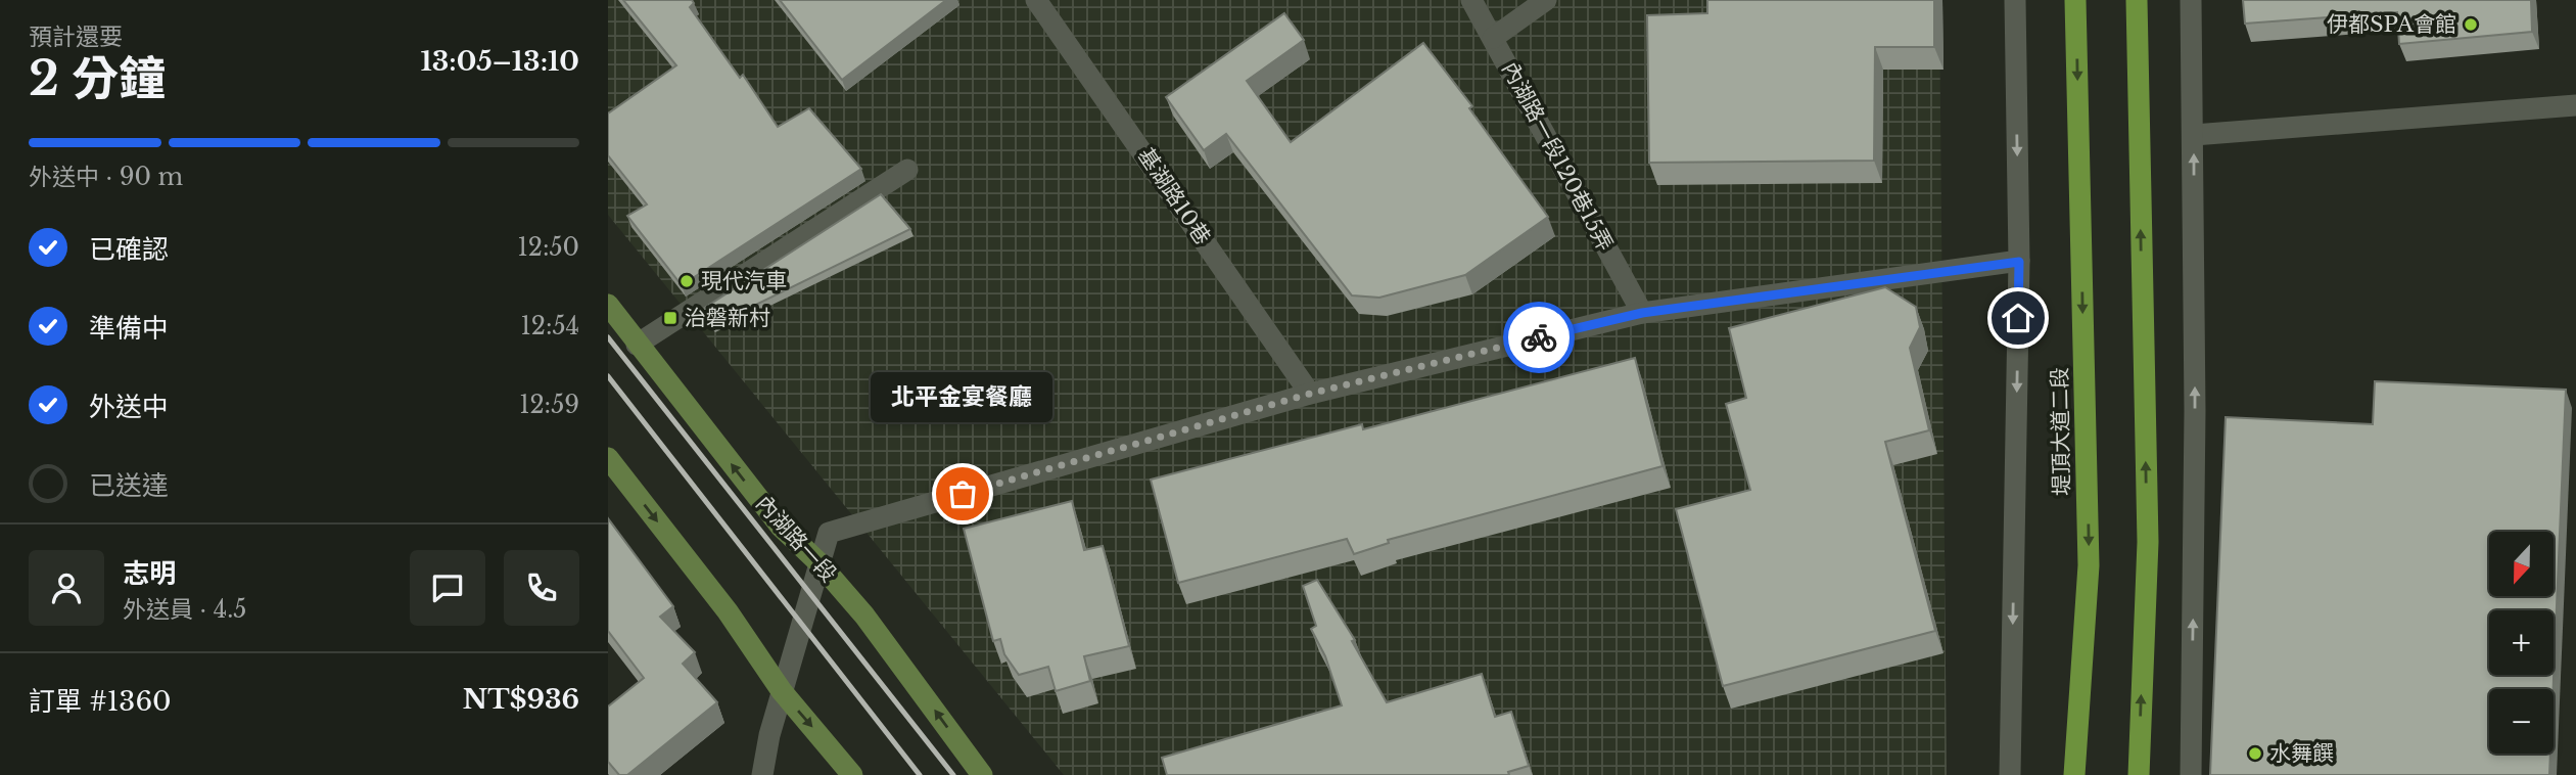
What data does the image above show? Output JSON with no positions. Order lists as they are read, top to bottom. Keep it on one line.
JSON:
{"streets":{"highway":["堤頂大道二段"],"main road":["內湖路一段"],"street":["內湖路一段120巷15弄","基湖路10巷"]},"places":{"other":["伊都SPA會館","現代汽車","北平金宴餐廳","水舞饌"],"transit":["治磐新村"]},"north":"bottom","page":{"heading":["2 分鐘","預計還要","13:05–13:10"],"panel":["志明","外送員 · 4.5","訂單 #1360","NT$936"],"bar":"外送中 · 90 m","list":[["已確認","12:50"],["準備中","12:54"],["外送中","12:59"],"已送達"],"bubble":"北平金宴餐廳","map_buttons":["+","−"]}}
